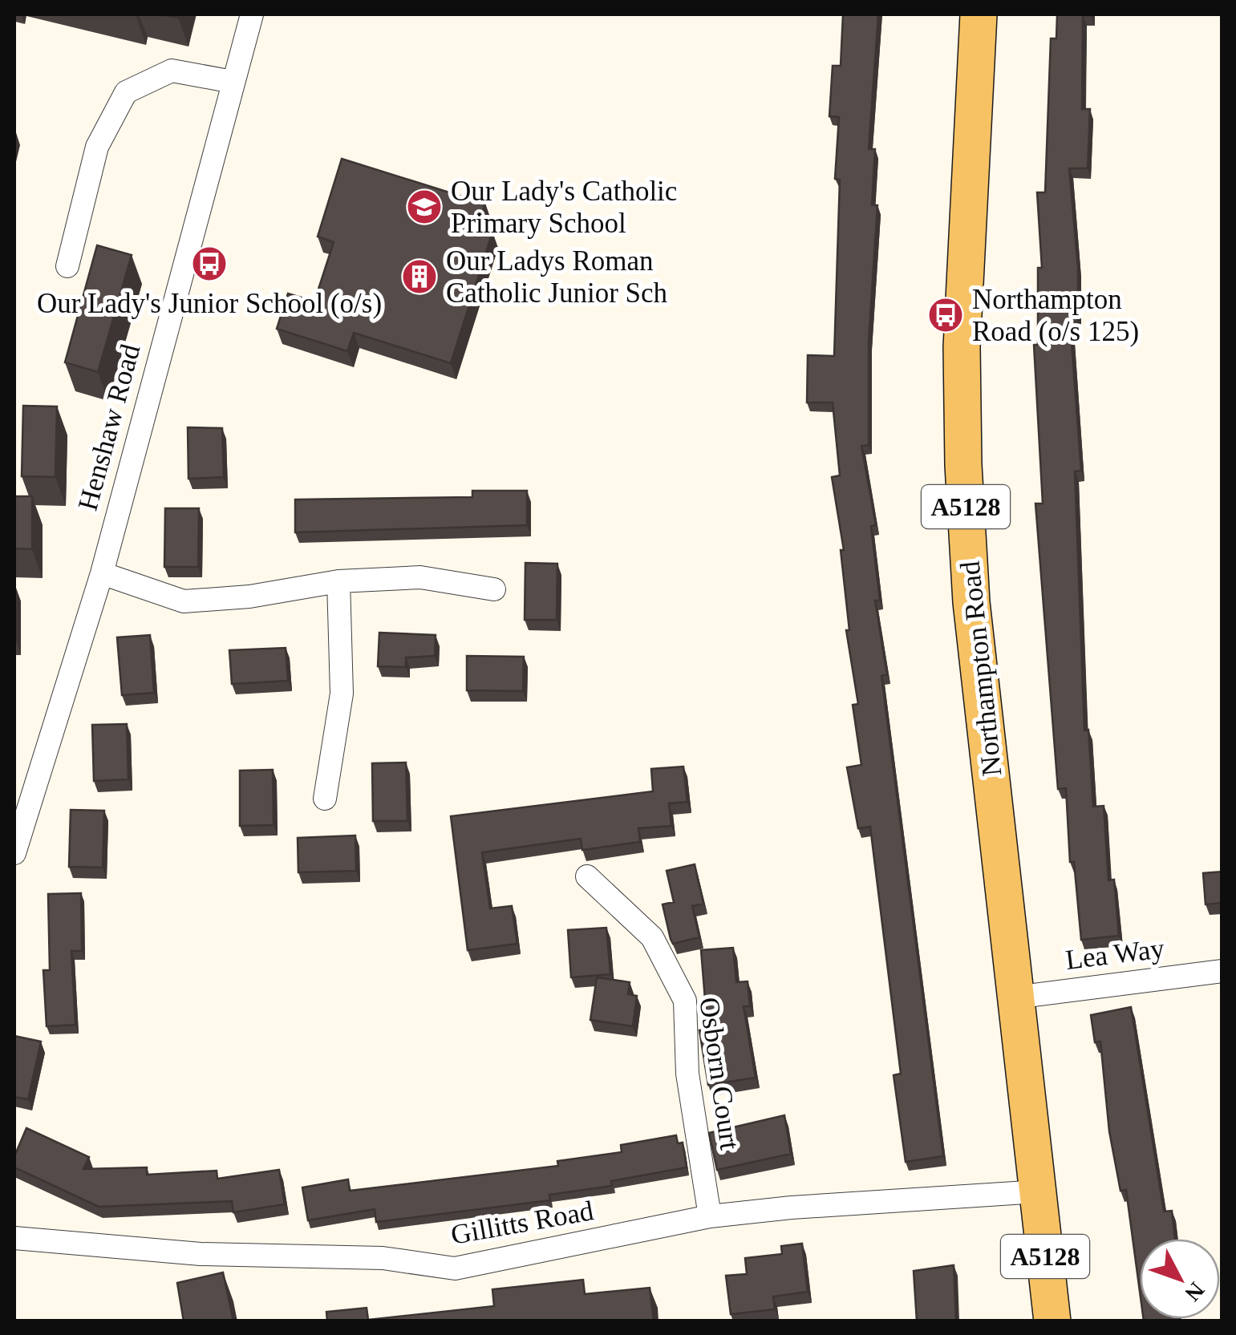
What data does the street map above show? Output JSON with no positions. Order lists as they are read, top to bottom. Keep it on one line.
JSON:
{"streets":{"main road":["A5128","Northampton Road"],"street":["Henshaw Road","Lea Way","Osborn Court","Gillitts Road"]},"crossings":[["Northampton Road","Lea Way"],["Northampton Road","Gillitts Road"],["Osborn Court","Gillitts Road"]],"places":{"school or university":["Our Lady's Catholic Primary School"],"bus stop":["Our Lady's Junior School (o/s)","Northampton Road (o/s 125)"],"building":["Our Ladys Roman Catholic Junior Sch"]},"north":"bottom right"}
